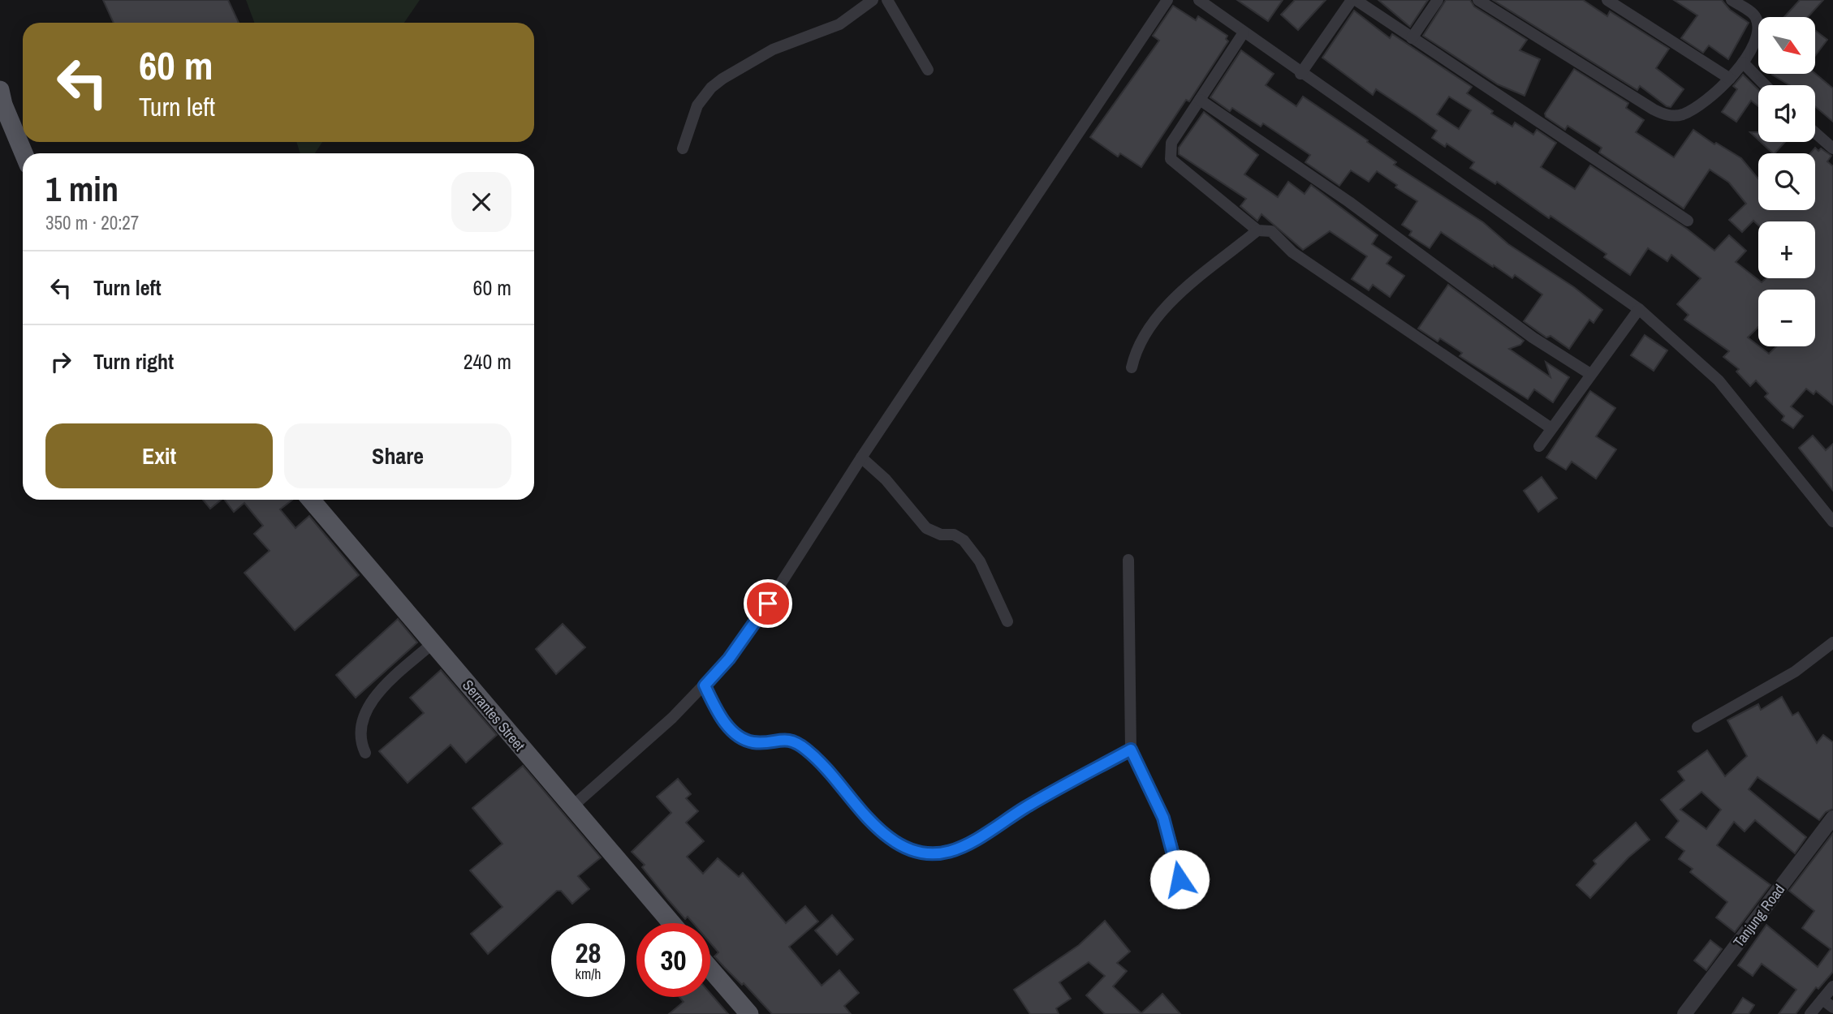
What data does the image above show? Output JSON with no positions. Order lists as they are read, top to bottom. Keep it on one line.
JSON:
{"streets":{"main road":["Serrantes Street"],"street":["Tanjung Road"]},"north":"bottom right","page":{"map_buttons":["+","−"],"turn":["60 m","Turn left"],"heading":["1 min","350 m · 20:27"],"list":[{"name":"Turn left","value":"60 m"},{"name":"Turn right","value":"240 m"}],"buttons":["Exit","Share"],"speed":"28 km/h","limit":"30"}}
